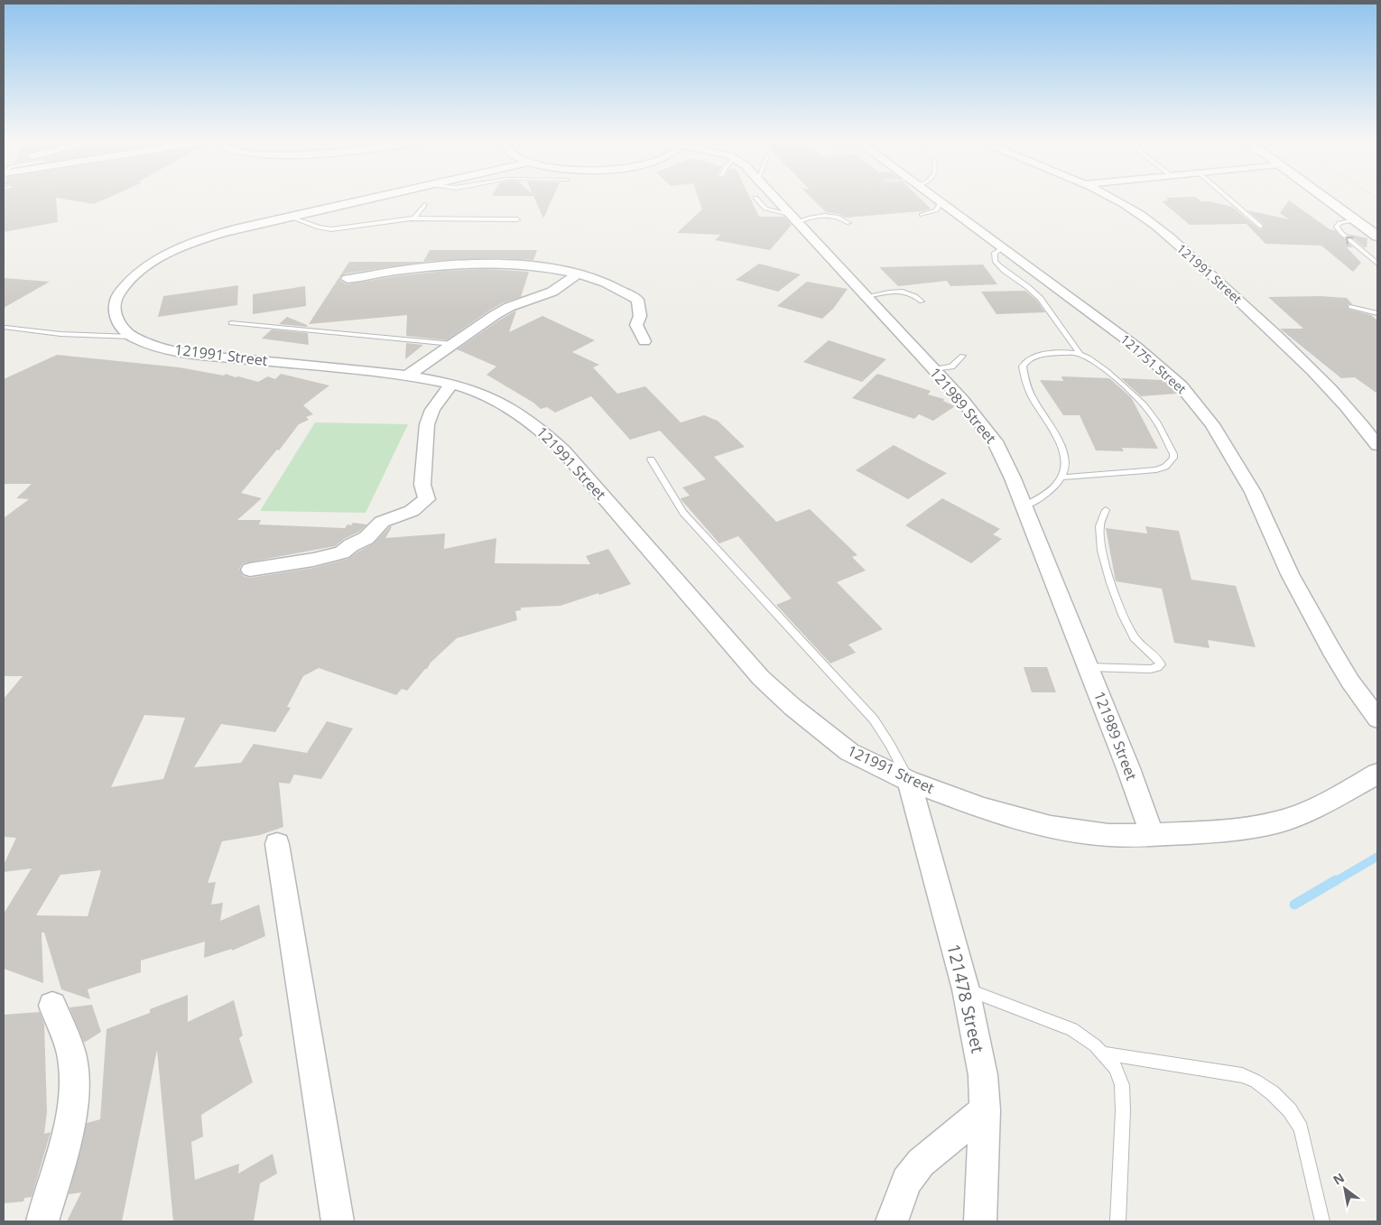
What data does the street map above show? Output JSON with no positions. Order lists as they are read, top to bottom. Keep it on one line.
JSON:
{"streets":{"street":["121991 Street","121751 Street","121989 Street","121478 Street"]},"crossings":[["121991 Street","121989 Street"],["121991 Street","121478 Street"]],"north":"top left"}
